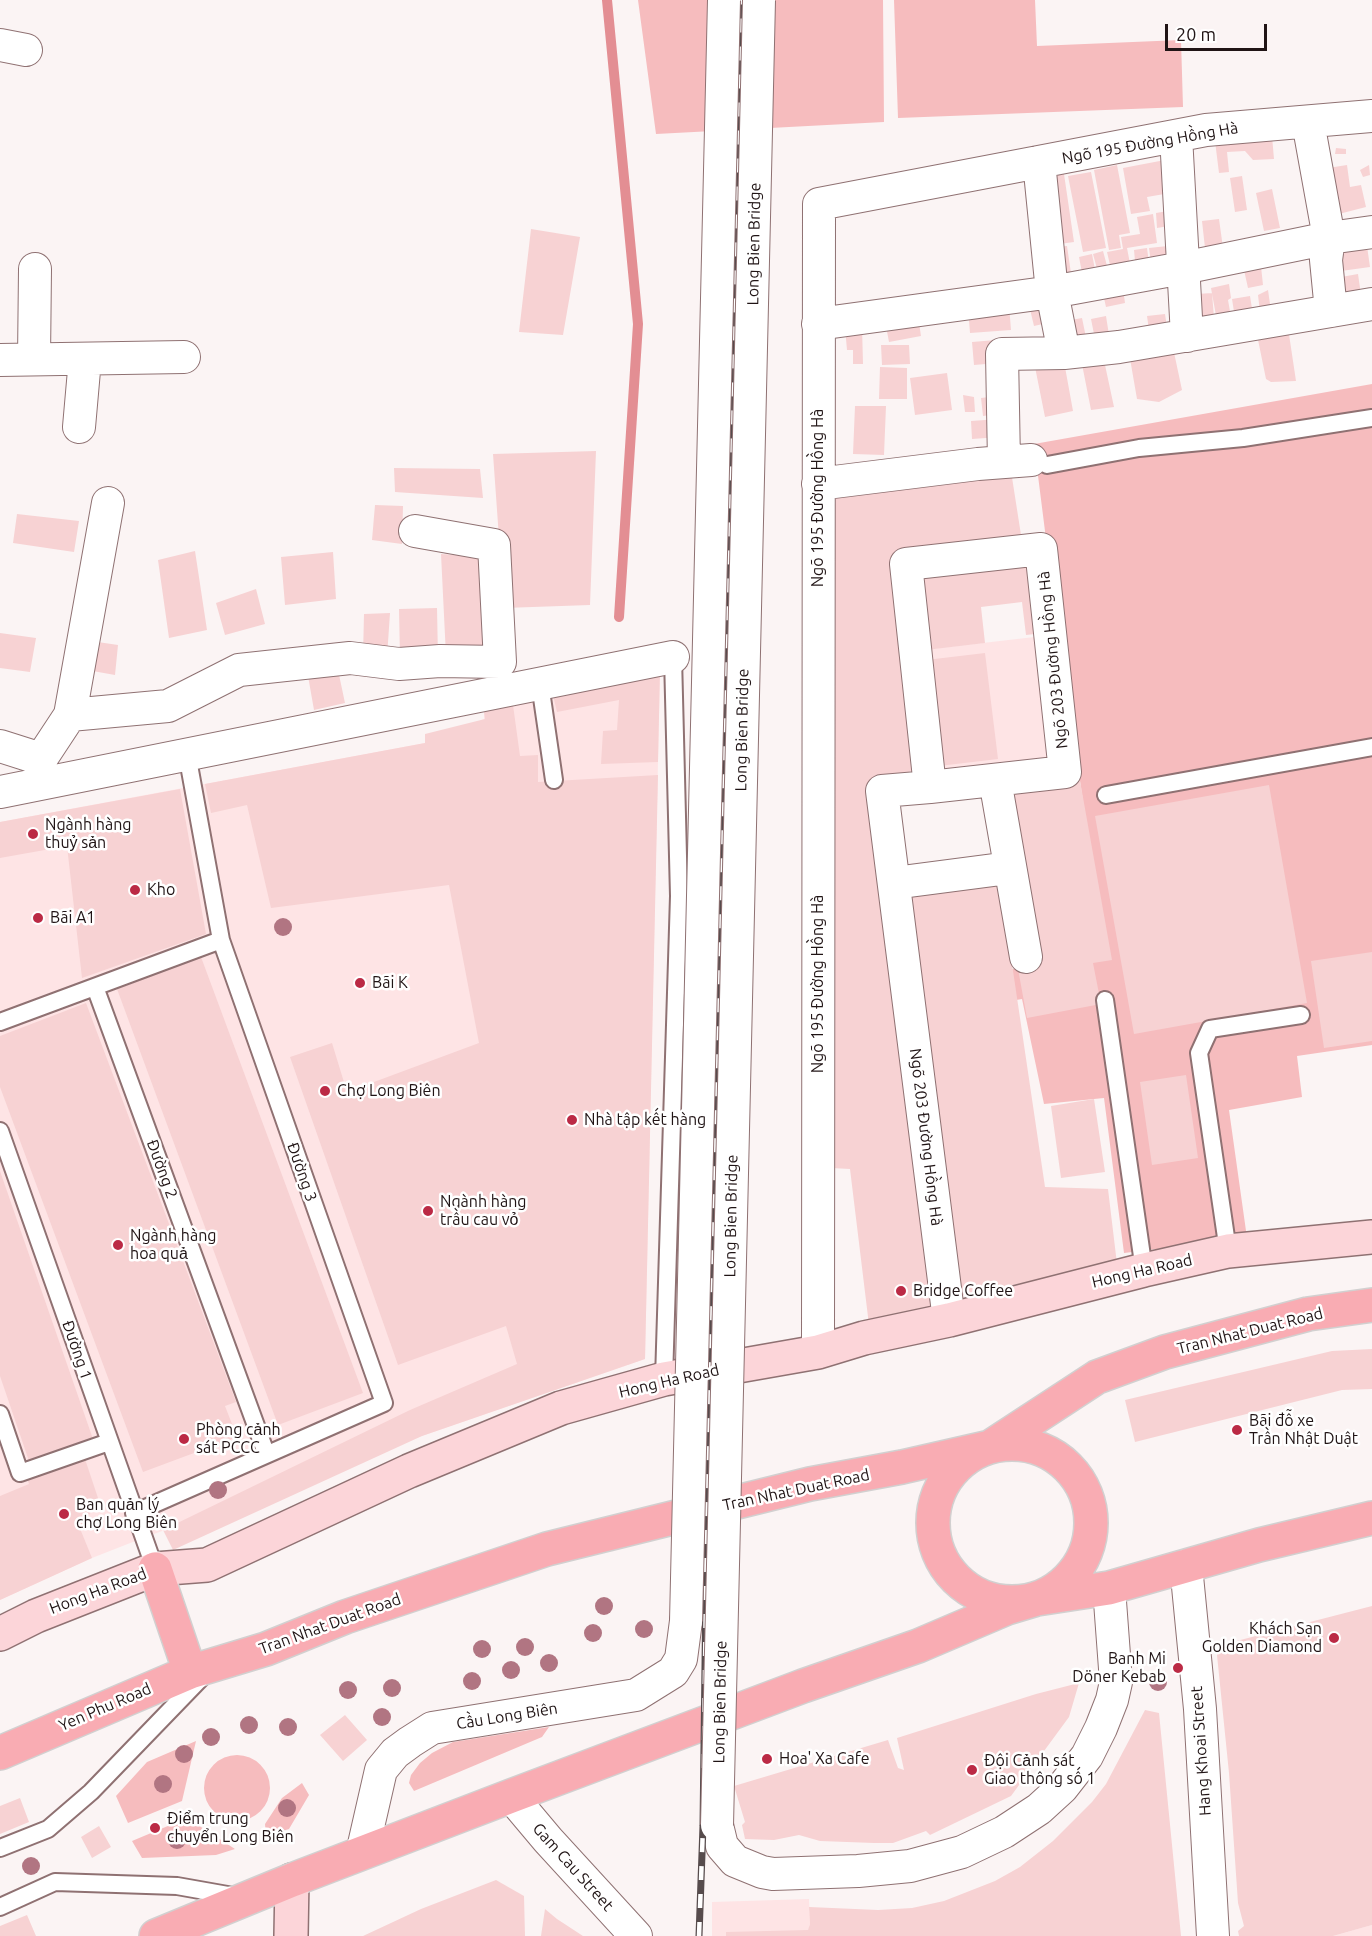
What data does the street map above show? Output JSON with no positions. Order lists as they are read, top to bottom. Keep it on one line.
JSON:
{"streets":{"main road":["Tran Nhat Duat Road","Yen Phu Road"],"street":["Ngõ 195 Đường Hồng Hà","Long Bien Bridge","Ngõ 203 Đường Hồng Hà","Hong Ha Road","Cầu Long Biên","Hang Khoai Street","Gam Cau Street"],"lane":["Đường 2","Đường 3","Đường 1"]},"crossings":[["Ngõ 195 Đường Hồng Hà","Hong Ha Road"],["Ngõ 203 Đường Hồng Hà","Hong Ha Road"],["Đường 2","Đường 3"],["Hong Ha Road","Đường 1"],["Tran Nhat Duat Road","Yen Phu Road"]],"places":["Ngành hàng thuỷ sản","Kho","Bãi A1","Bãi K","Chợ Long Biên","Nhà tập kết hàng","Ngành hàng trầu cau vỏ","Ngành hàng hoa quả","Bridge Coffee","Bãi đỗ xe Trần Nhật Duật","Phòng cảnh sát PCCC","Ban quản lý chợ Long Biên","Khách Sạn Golden Diamond","Banh Mi Döner Kebab","Hoa' Xa Cafe","Đội Cảnh sát Giao thông số 1","Điểm trung chuyển Long Biên"],"scale_bar":"20 m"}
